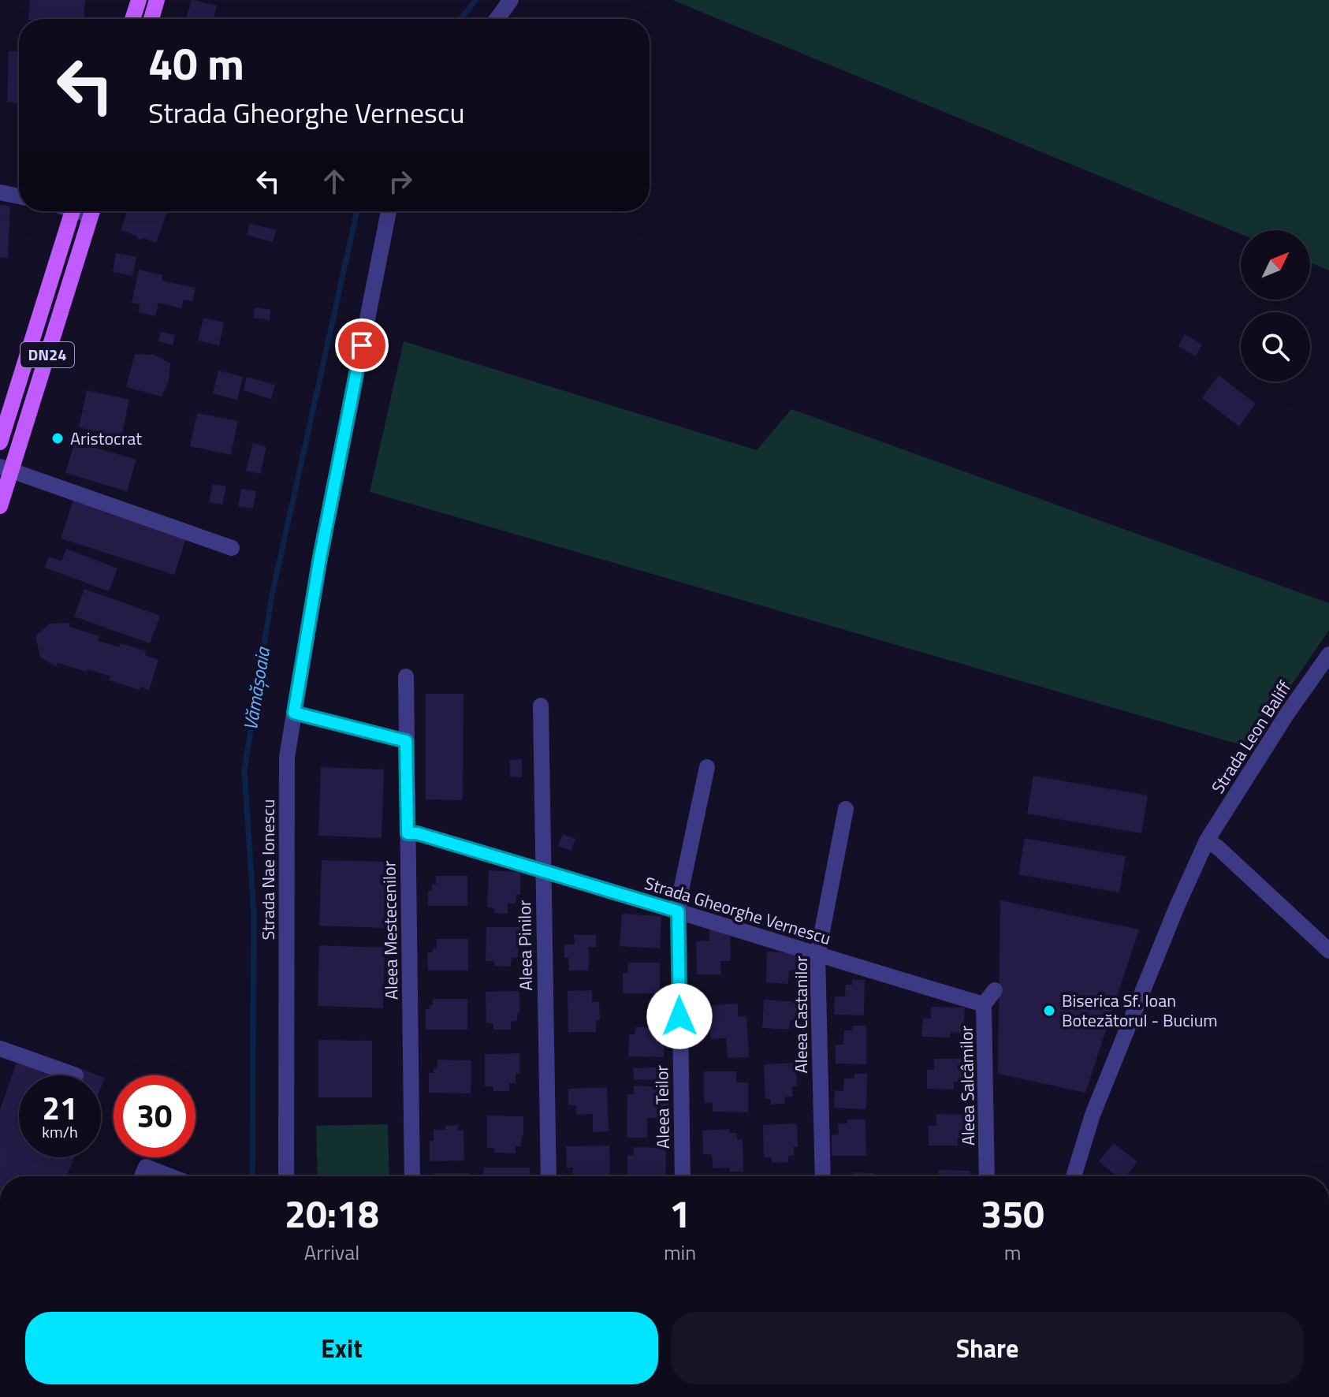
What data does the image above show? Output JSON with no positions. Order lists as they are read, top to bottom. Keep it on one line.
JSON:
{"streets":{"main road":["DN24"],"street":["Strada Leon Baliff","Strada Nae Ionescu","Strada Gheorghe Vernescu","Aleea Mestecenilor","Aleea Pinilor","Aleea Castanilor","Aleea Salcâmilor","Aleea Teilor"]},"crossings":[["Strada Gheorghe Vernescu","Aleea Mestecenilor"],["Strada Gheorghe Vernescu","Aleea Pinilor"],["Strada Gheorghe Vernescu","Aleea Castanilor"],["Strada Gheorghe Vernescu","Aleea Salcâmilor"],["Strada Gheorghe Vernescu","Aleea Teilor"]],"water":["Vămășoaia"],"places":["Aristocrat","Biserica Sf. Ioan Botezătorul - Bucium"],"north":"top right","page":{"turn":["40 m","Strada Gheorghe Vernescu"],"speed":"21 km/h","limit":"30","eta":["20:18","Arrival","1","min","350","m"],"buttons":["Exit","Share"]}}
